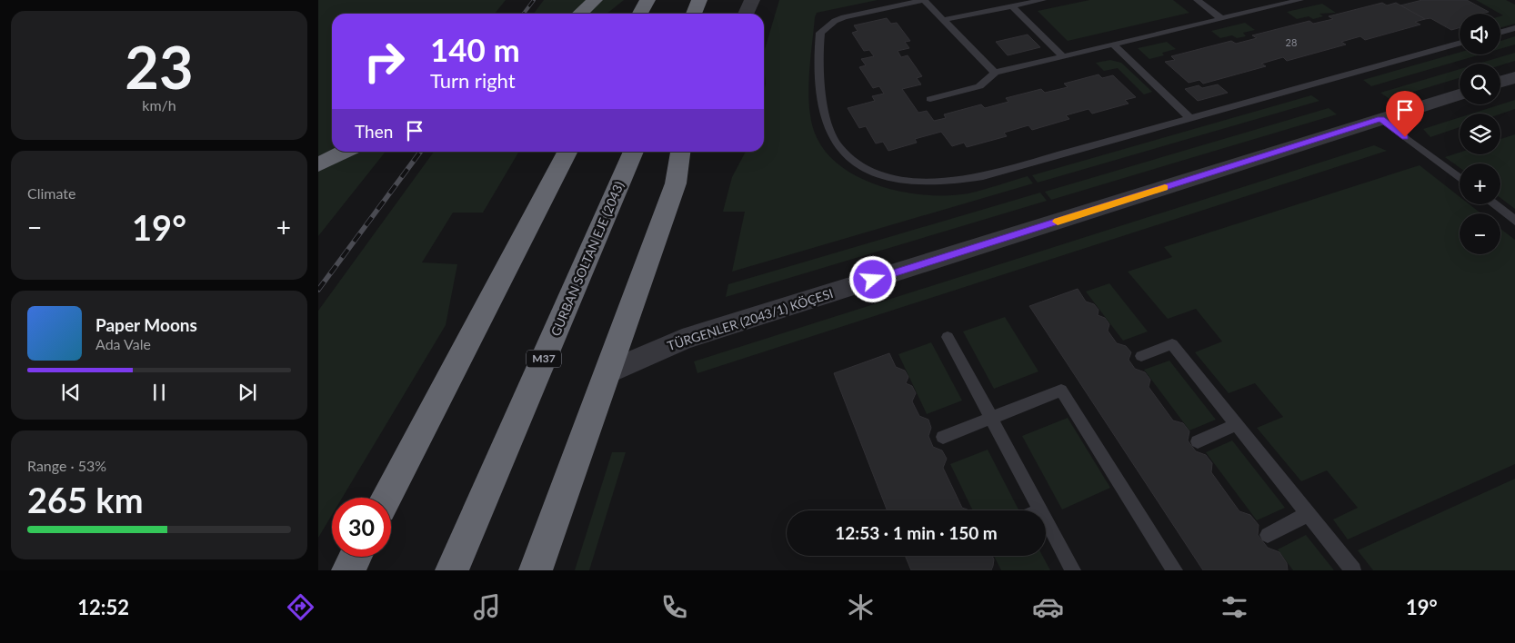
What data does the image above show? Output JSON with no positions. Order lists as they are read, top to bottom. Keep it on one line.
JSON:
{"streets":{"highway":["GURBAN SOLTAN EJE (2043)","M37"],"street":["TÜRGENLER (2043/1) KÖÇESI"]},"house_numbers":["28"],"page":{"tile":[["23","km/h"],"Climate",["Range · 53%","265 km"]],"map_buttons":["+","−"],"turn":["140 m","Turn right"],"then":"Then","heat":["−","19°","+"],"song":["Paper Moons","Ada Vale"],"limit":"30","trip":"12:53 · 1 min · 150 m","tabs":["12:52","19°"]}}
